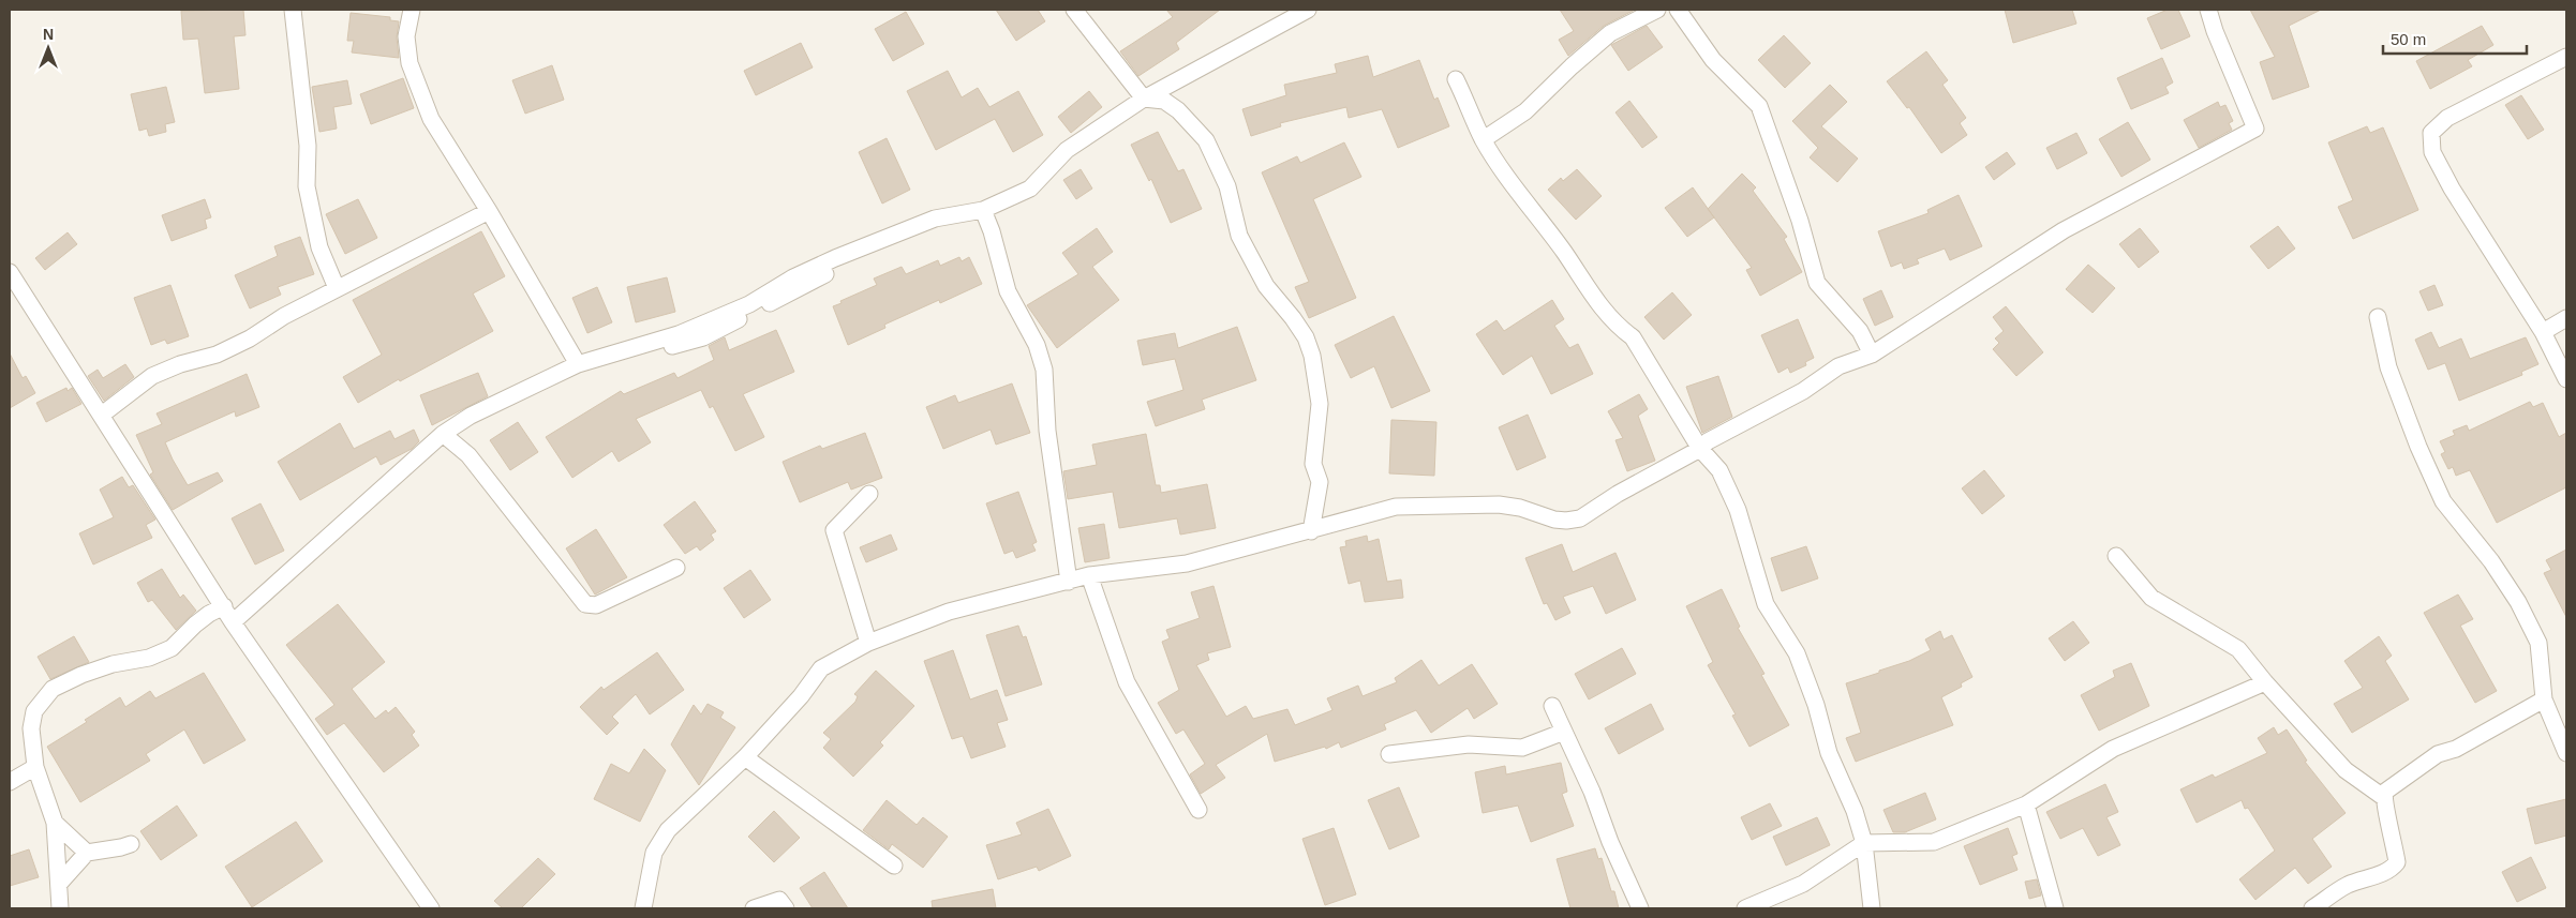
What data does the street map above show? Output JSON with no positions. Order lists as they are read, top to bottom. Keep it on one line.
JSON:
{"scale_bar":"50 m","north":"top"}
